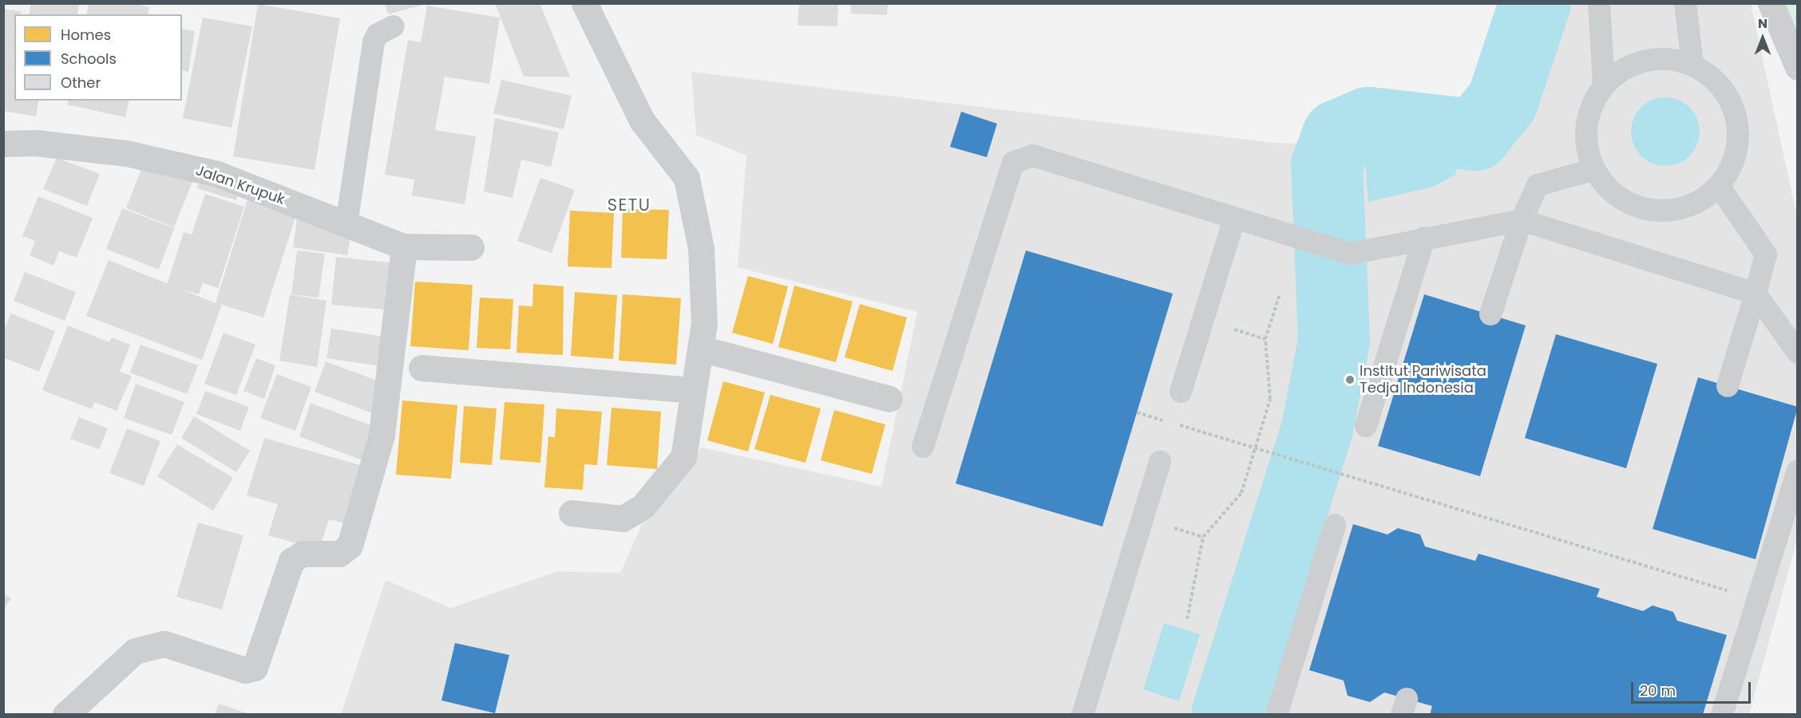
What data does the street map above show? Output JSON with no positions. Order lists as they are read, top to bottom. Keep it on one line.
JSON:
{"streets":{"street":["Jalan Krupuk"]},"districts":["SETU"],"places":["Institut Pariwisata Tedja Indonesia"],"legend":["Homes","Schools","Other"],"scale_bar":"20 m","north":"top"}
